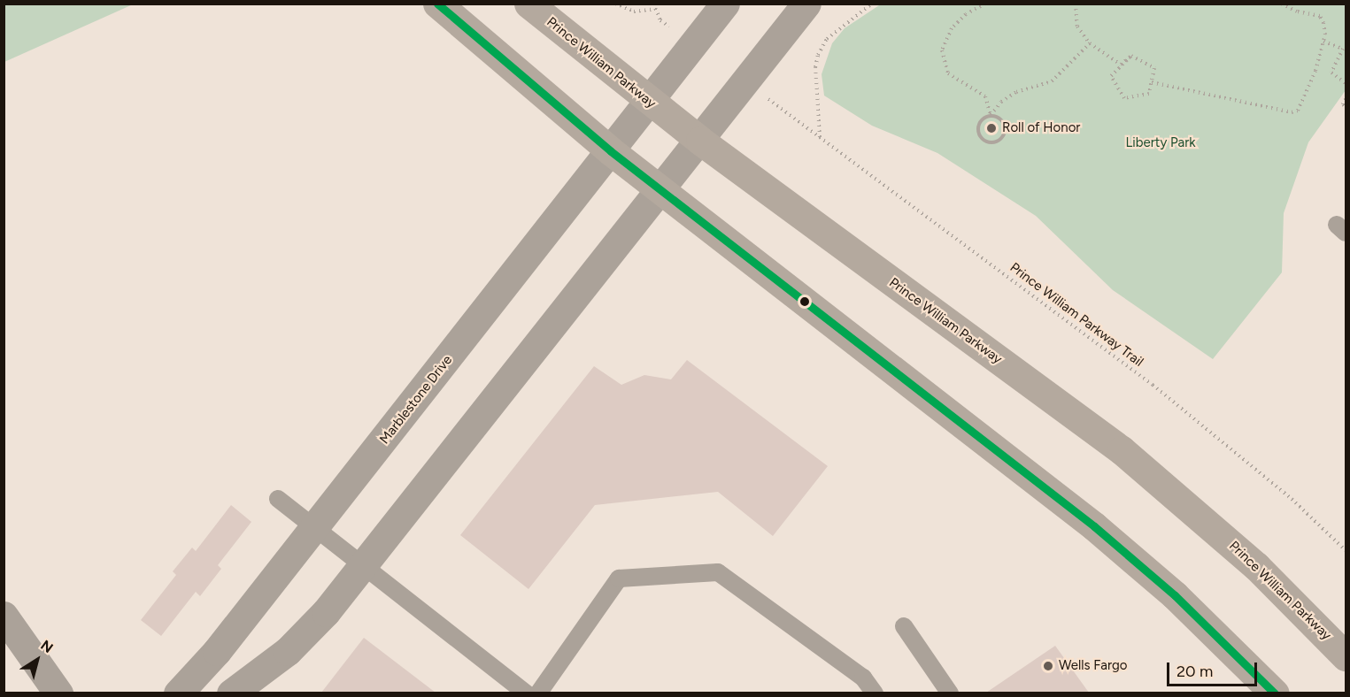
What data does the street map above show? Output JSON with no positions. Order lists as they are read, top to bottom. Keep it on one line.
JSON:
{"streets":{"highway":["Prince William Parkway"],"street":["Marblestone Drive"],"path":["Prince William Parkway Trail"]},"crossings":[["Prince William Parkway","Marblestone Drive"]],"parks":["Liberty Park"],"places":["Roll of Honor","Wells Fargo"],"scale_bar":"20 m","north":"top right"}
